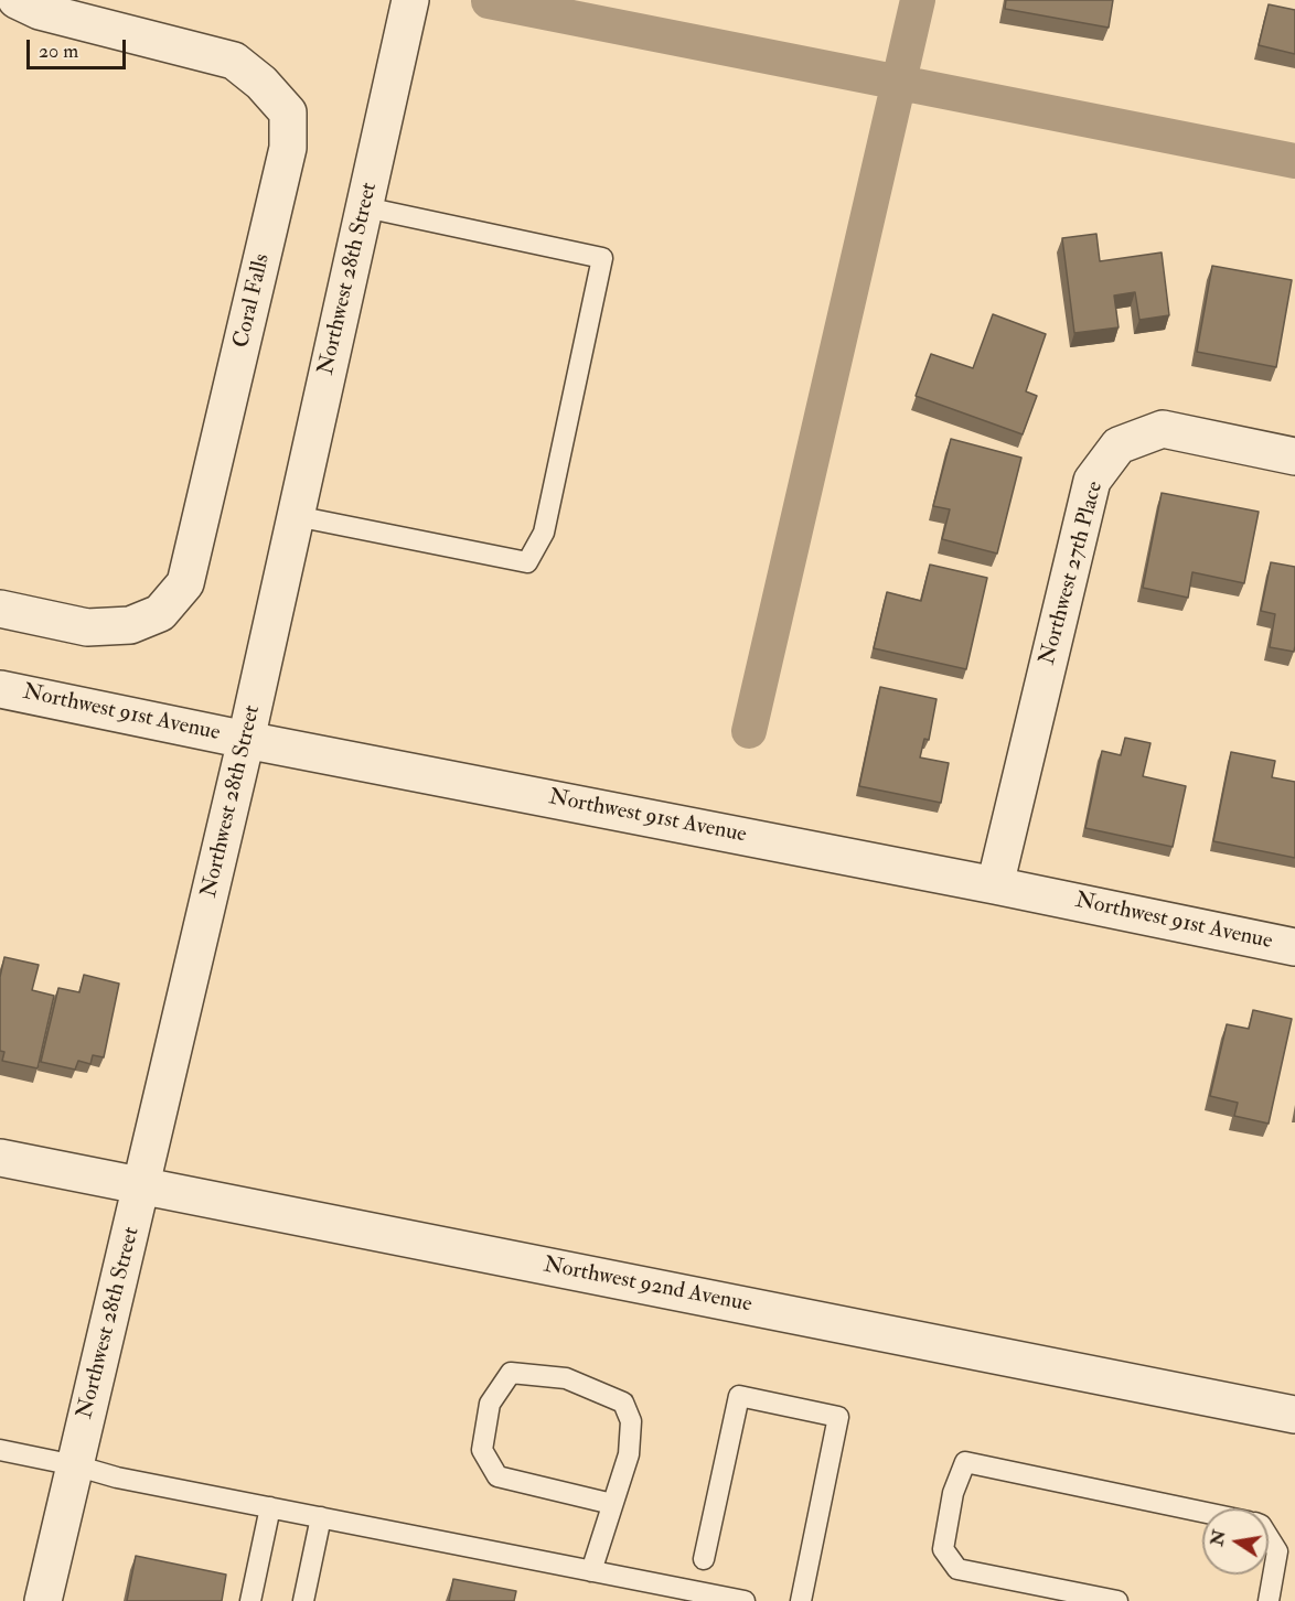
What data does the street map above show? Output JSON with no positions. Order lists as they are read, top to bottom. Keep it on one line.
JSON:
{"streets":{"street":["Northwest 28th Street","Coral Falls","Northwest 27th Place","Northwest 91st Avenue","Northwest 92nd Avenue"]},"crossings":[["Northwest 28th Street","Northwest 91st Avenue"],["Northwest 28th Street","Northwest 92nd Avenue"],["Northwest 27th Place","Northwest 91st Avenue"]],"scale_bar":"20 m","north":"left"}
